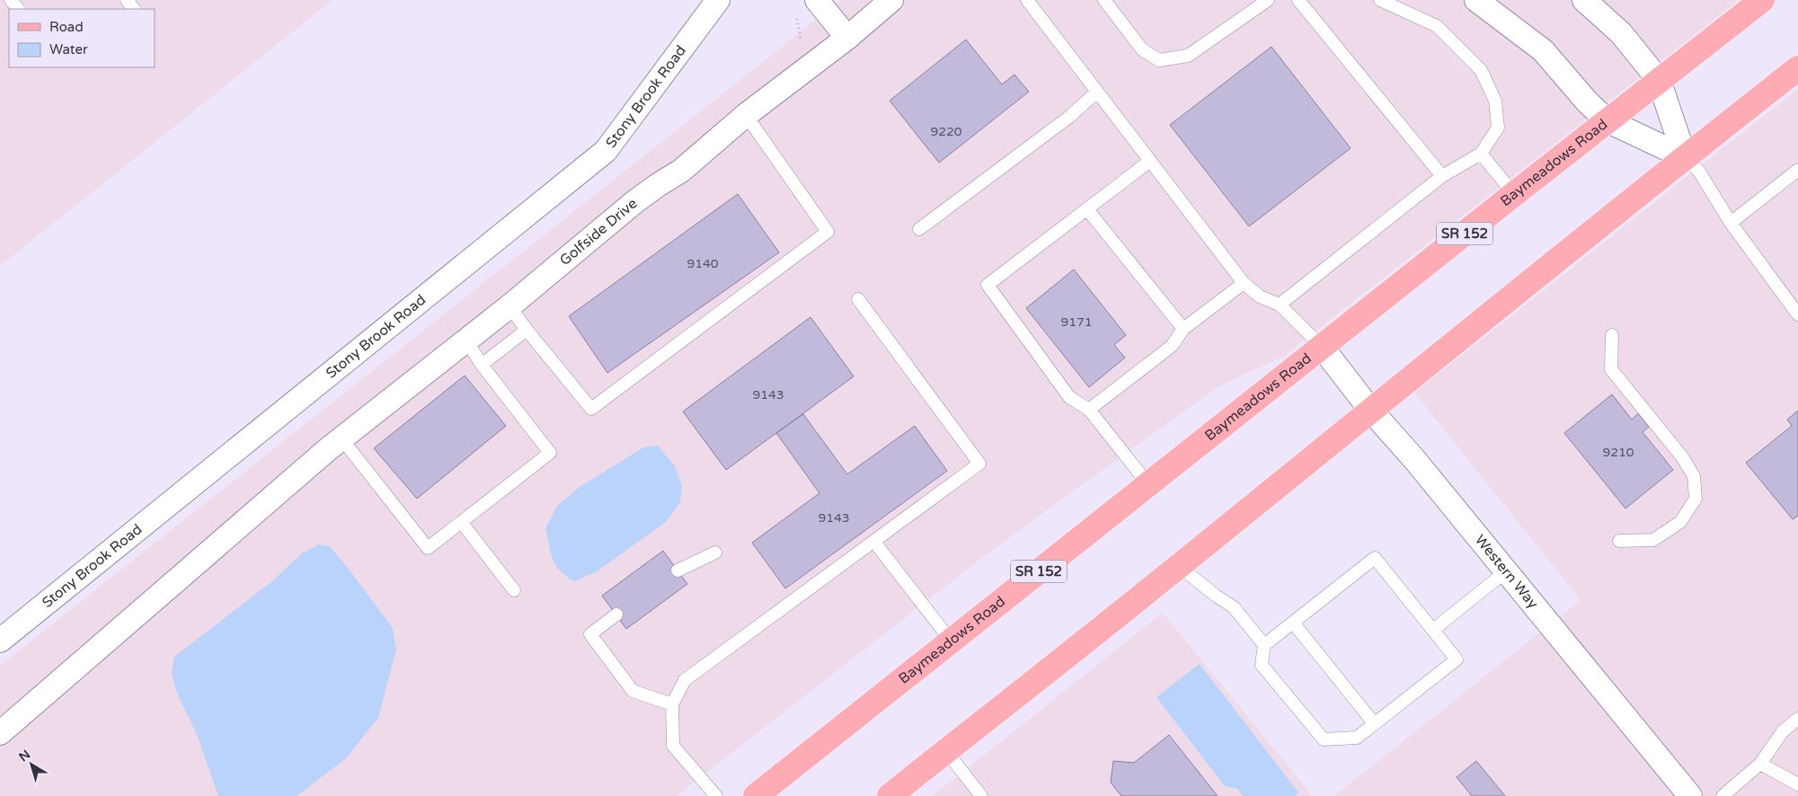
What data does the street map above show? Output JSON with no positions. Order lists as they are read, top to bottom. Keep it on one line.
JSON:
{"streets":{"main road":["Baymeadows Road","SR 152"],"street":["Stony Brook Road","Golfside Drive","Western Way"]},"crossings":[["Baymeadows Road","Western Way"]],"house_numbers":["9220","9140","9171","9143","9210","9143"],"legend":["Road","Water"],"north":"top left"}
